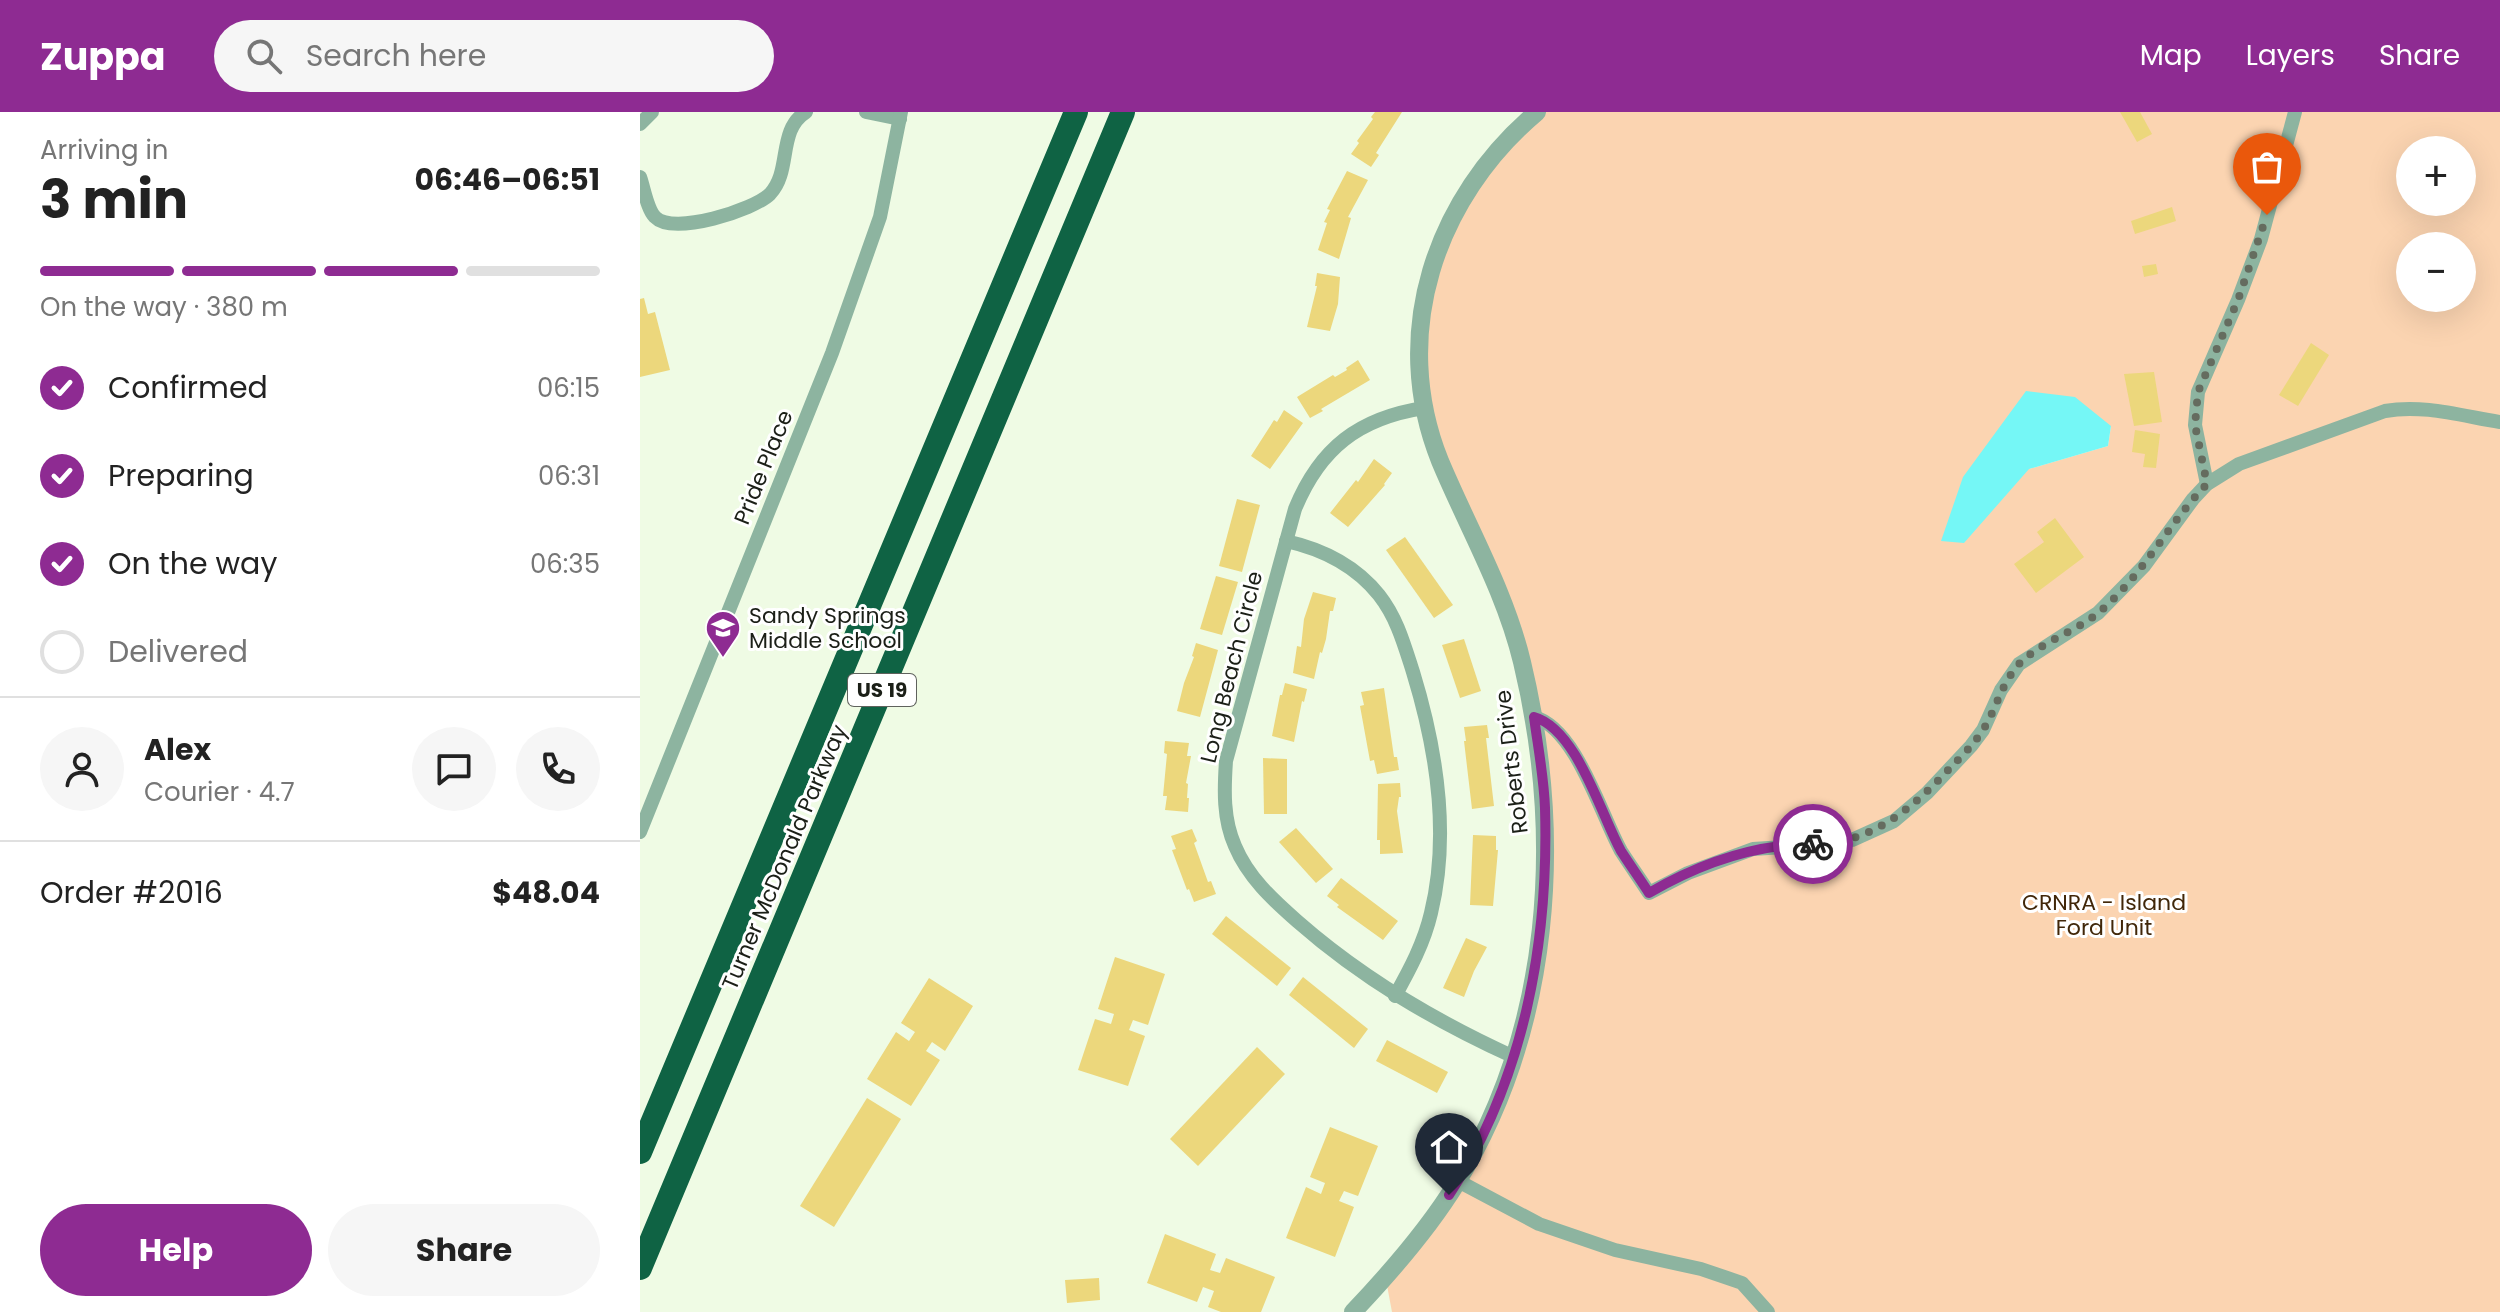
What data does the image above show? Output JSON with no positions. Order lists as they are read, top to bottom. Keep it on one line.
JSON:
{"streets":{"highway":["US 19","Turner McDonald Parkway"],"street":["Pride Place","Long Beach Circle","Roberts Drive"]},"crossings":[["Long Beach Circle","Roberts Drive"]],"parks":["CRNRA - Island Ford Unit"],"places":{"school or university":["Sandy Springs Middle School"]},"page":{"header":"Zuppa","search":"Search here","nav":["Map","Layers","Share"],"heading":["3 min","Arriving in","06:46–06:51"],"panel":["Alex","Courier · 4.7","Order #2016","$48.04"],"map_buttons":["+","−"],"bar":"On the way · 380 m","list":[["Confirmed","06:15"],["Preparing","06:31"],["On the way","06:35"],"Delivered"],"buttons":["Help","Share"]}}
